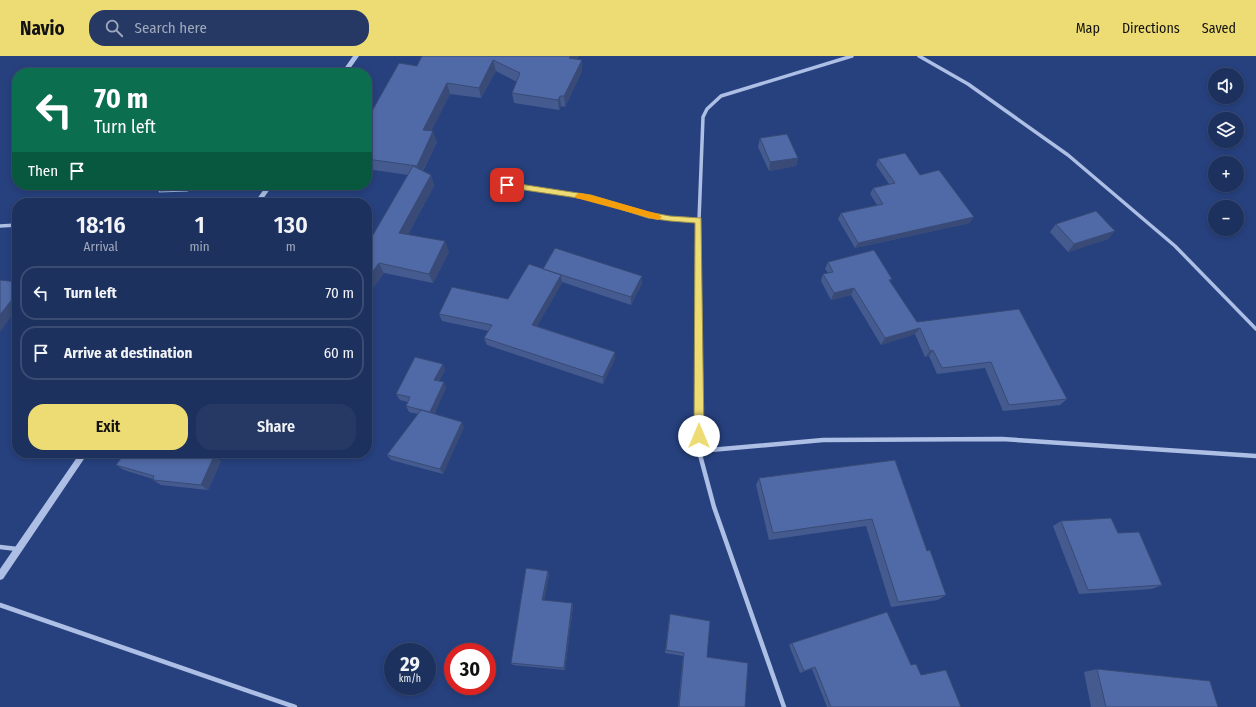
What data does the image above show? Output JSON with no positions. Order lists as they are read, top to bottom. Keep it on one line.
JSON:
{"page":{"header":"Navio","search":"Search here","nav":["Map","Directions","Saved"],"map_buttons":["+","−"],"turn":["70 m","Turn left"],"then":"Then","eta":["18:16","Arrival","1","min","130","m"],"list":[{"name":"Turn left","value":"70 m"},{"name":"Arrive at destination","value":"60 m"}],"buttons":["Exit","Share"],"speed":"29 km/h","limit":"30"}}
